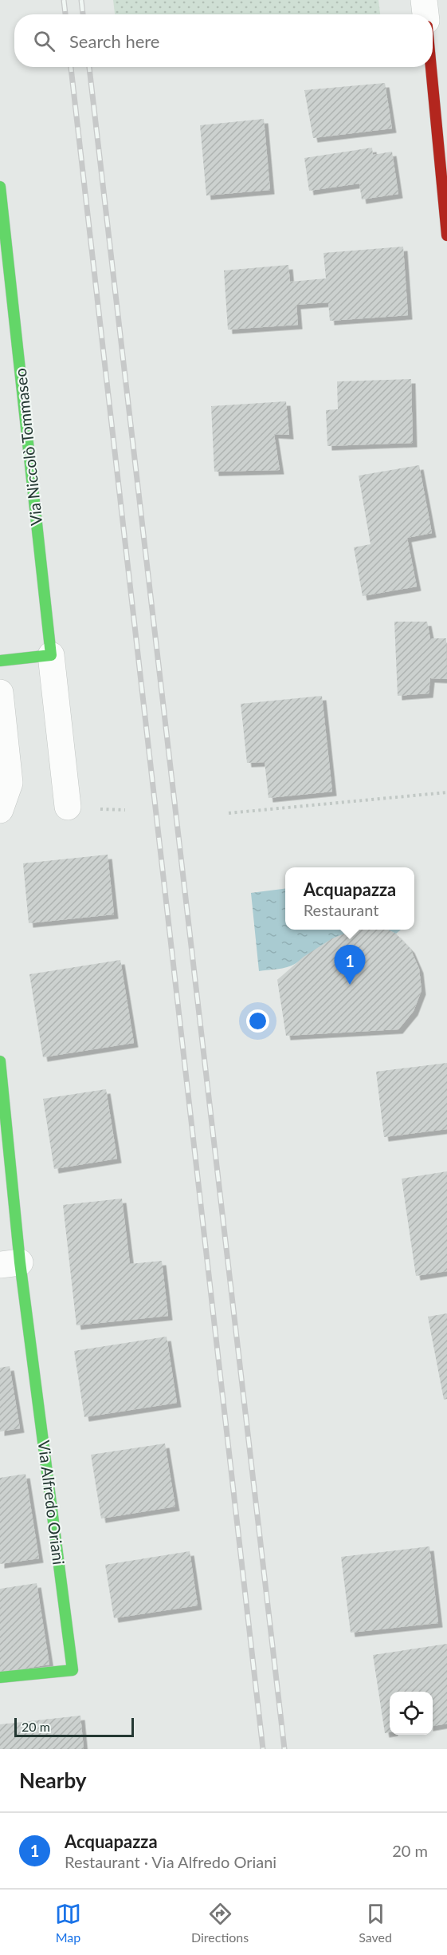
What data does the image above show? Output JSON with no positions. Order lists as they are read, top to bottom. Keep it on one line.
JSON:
{"streets":{"street":["Via Niccolò Tommaseo","Via Alfredo Oriani"]},"scale_bar":"20 m","page":{"search":"Search here","popup":["Acquapazza","Restaurant"],"pins":"1","scale":"20 m","heading":"Nearby","list":[{"mark":"1","name":"Acquapazza","note":"Restaurant · Via Alfredo Oriani","value":"20 m"}],"nav":["Map","Directions","Saved"]}}
